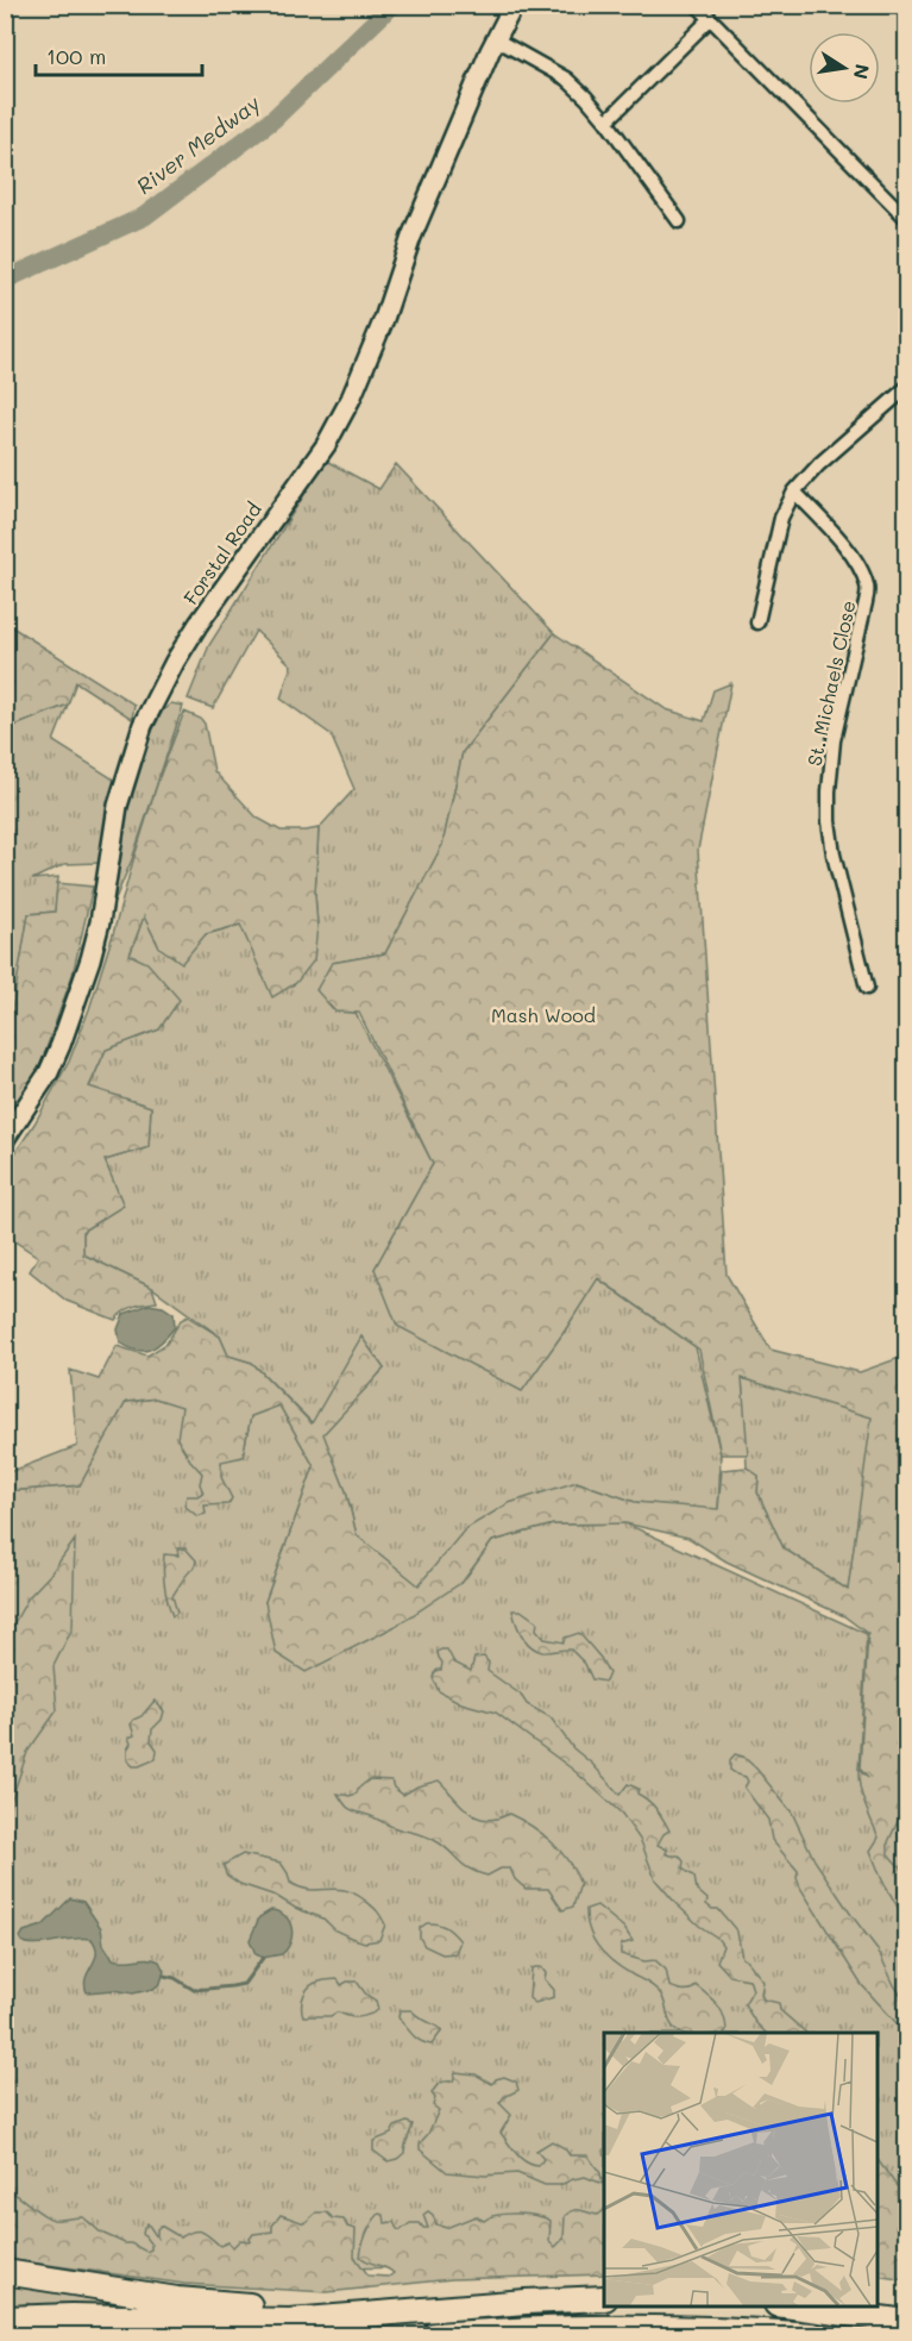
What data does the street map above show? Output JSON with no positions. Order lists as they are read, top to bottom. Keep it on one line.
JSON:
{"streets":{"street":["Forstal Road","St. Michaels Close"]},"water":["River Medway"],"parks":["Mash Wood"],"scale_bar":"100 m","north":"right"}
